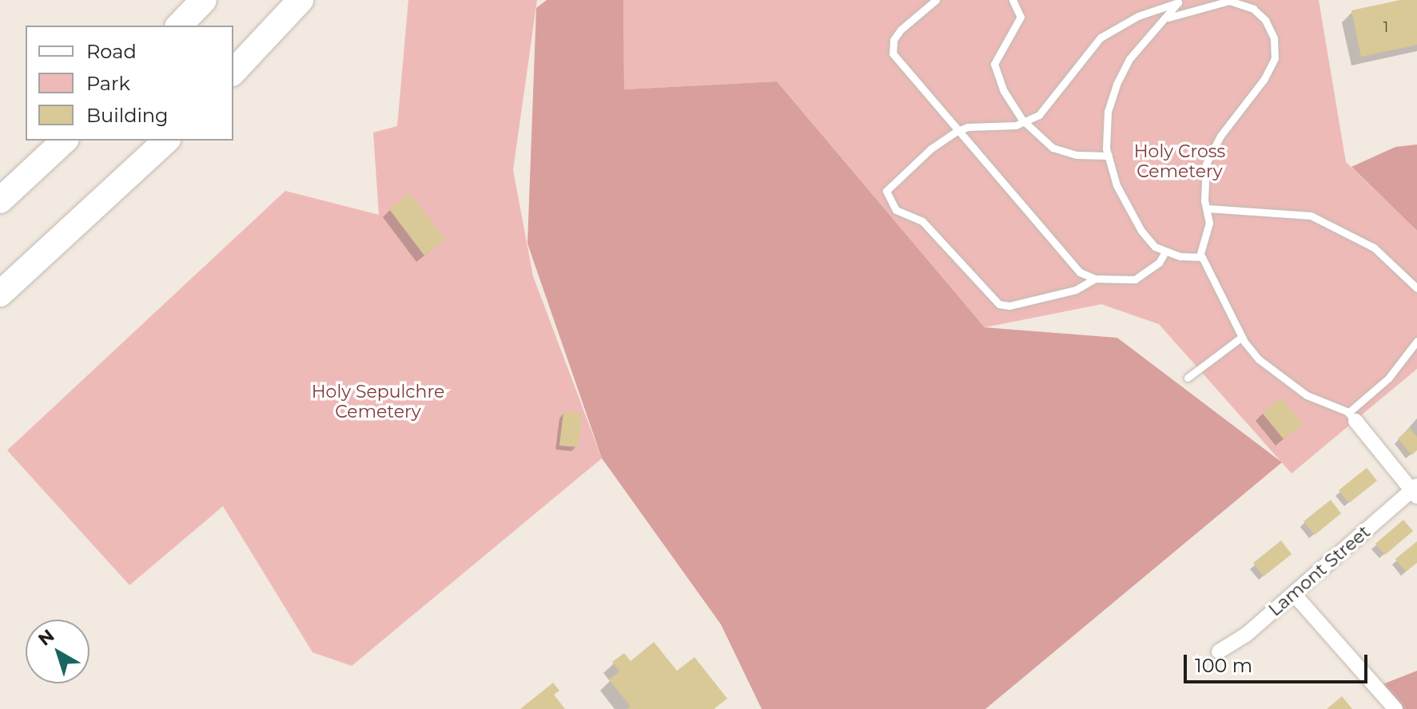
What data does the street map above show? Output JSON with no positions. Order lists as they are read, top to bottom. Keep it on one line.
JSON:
{"streets":{"street":["Lamont Street"]},"parks":["Holy Cross Cemetery","Holy Sepulchre Cemetery"],"house_numbers":["1"],"legend":["Road","Park","Building"],"scale_bar":"100 m","north":"top left"}
